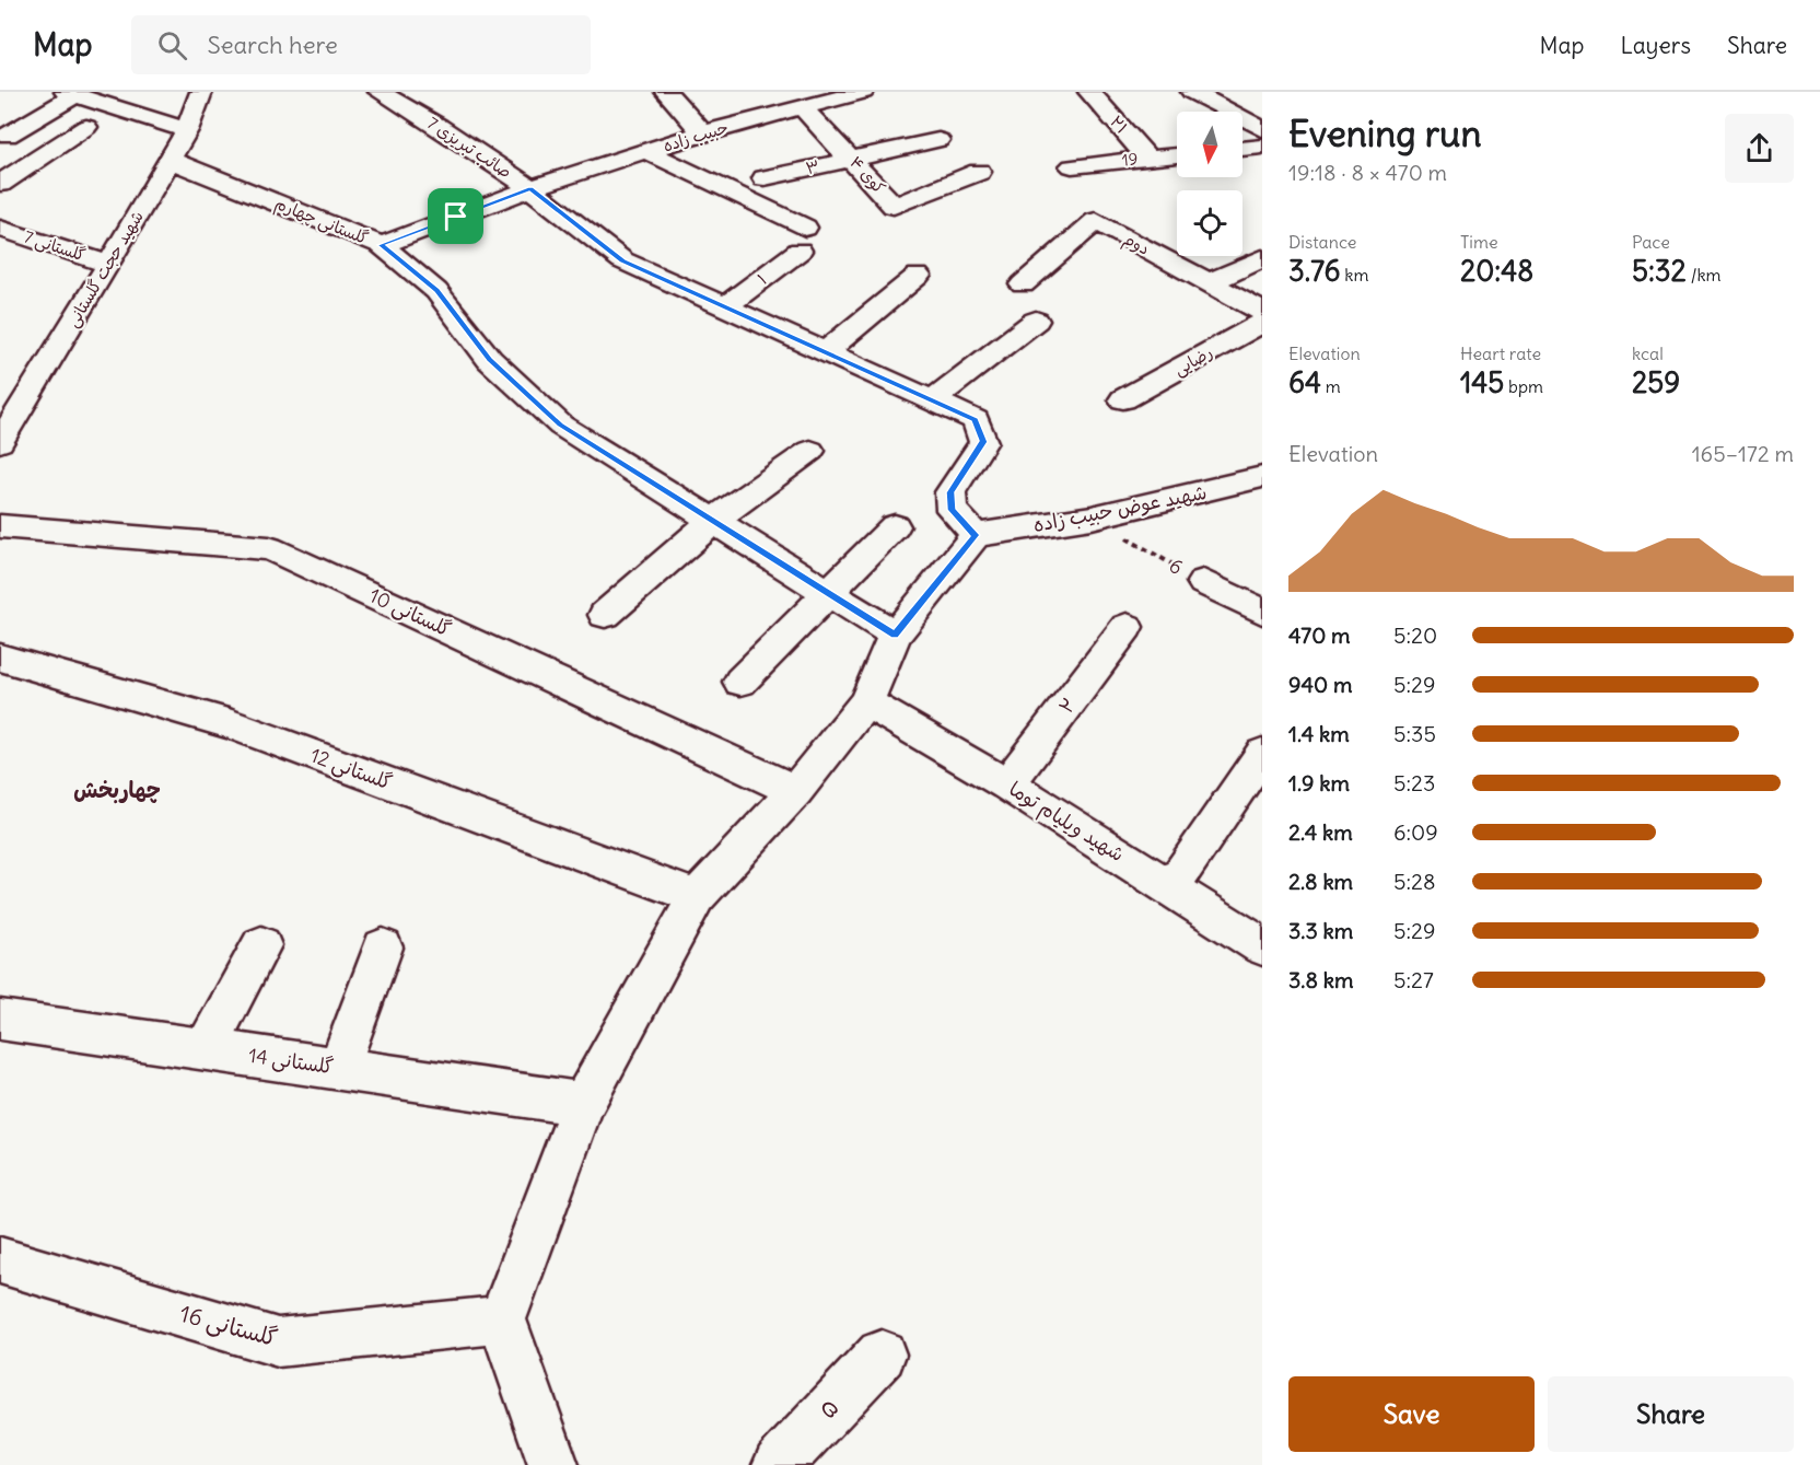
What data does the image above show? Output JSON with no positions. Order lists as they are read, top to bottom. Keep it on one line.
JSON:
{"streets":{"street":["۲۱","حبیب زاده","صائب تبریزی 7","19","۳","کوی ۴","گلستانی چهارم","دوم","گلستانی 7","شهید حجت گلستانی","۱","رضایی","شهید عوض حبیب زاده","6","گلستانی 10","۲","گلستانی 12","شهید ویلیام توما","گلستانی 14","گلستانی 16","۵"]},"crossings":[["۲۱","19"],["حبیب زاده","صائب تبریزی 7"],["حبیب زاده","کوی ۴"],["حبیب زاده","گلستانی چهارم"],["حبیب زاده","۱"],["صائب تبریزی 7","۱"],["صائب تبریزی 7","شهید عوض حبیب زاده"],["۳","کوی ۴"],["گلستانی چهارم","شهید حجت گلستانی"],["گلستانی 7","شهید حجت گلستانی"],["شهید عوض حبیب زاده","6"],["۲","شهید ویلیام توما"]],"districts":["چهاربخش"],"north":"bottom","page":{"header":"Map","search":"Search here","nav":["Map","Layers","Share"],"heading":["Evening run","19:18 · 8 × 470 m"],"stats":[["Distance","3.76 km"],["Time","20:48"],["Pace","5:32 /km"],["Elevation","64 m"],["Heart rate","145 bpm"],["kcal","259"]],"chart":["Elevation","165–172 m"],"list":[{"name":"470 m","note":"5:20"},{"name":"940 m","note":"5:29"},{"name":"1.4 km","note":"5:35"},{"name":"1.9 km","note":"5:23"},{"name":"2.4 km","note":"6:09"},{"name":"2.8 km","note":"5:28"},{"name":"3.3 km","note":"5:29"},{"name":"3.8 km","note":"5:27"}],"buttons":["Save","Share"]}}
